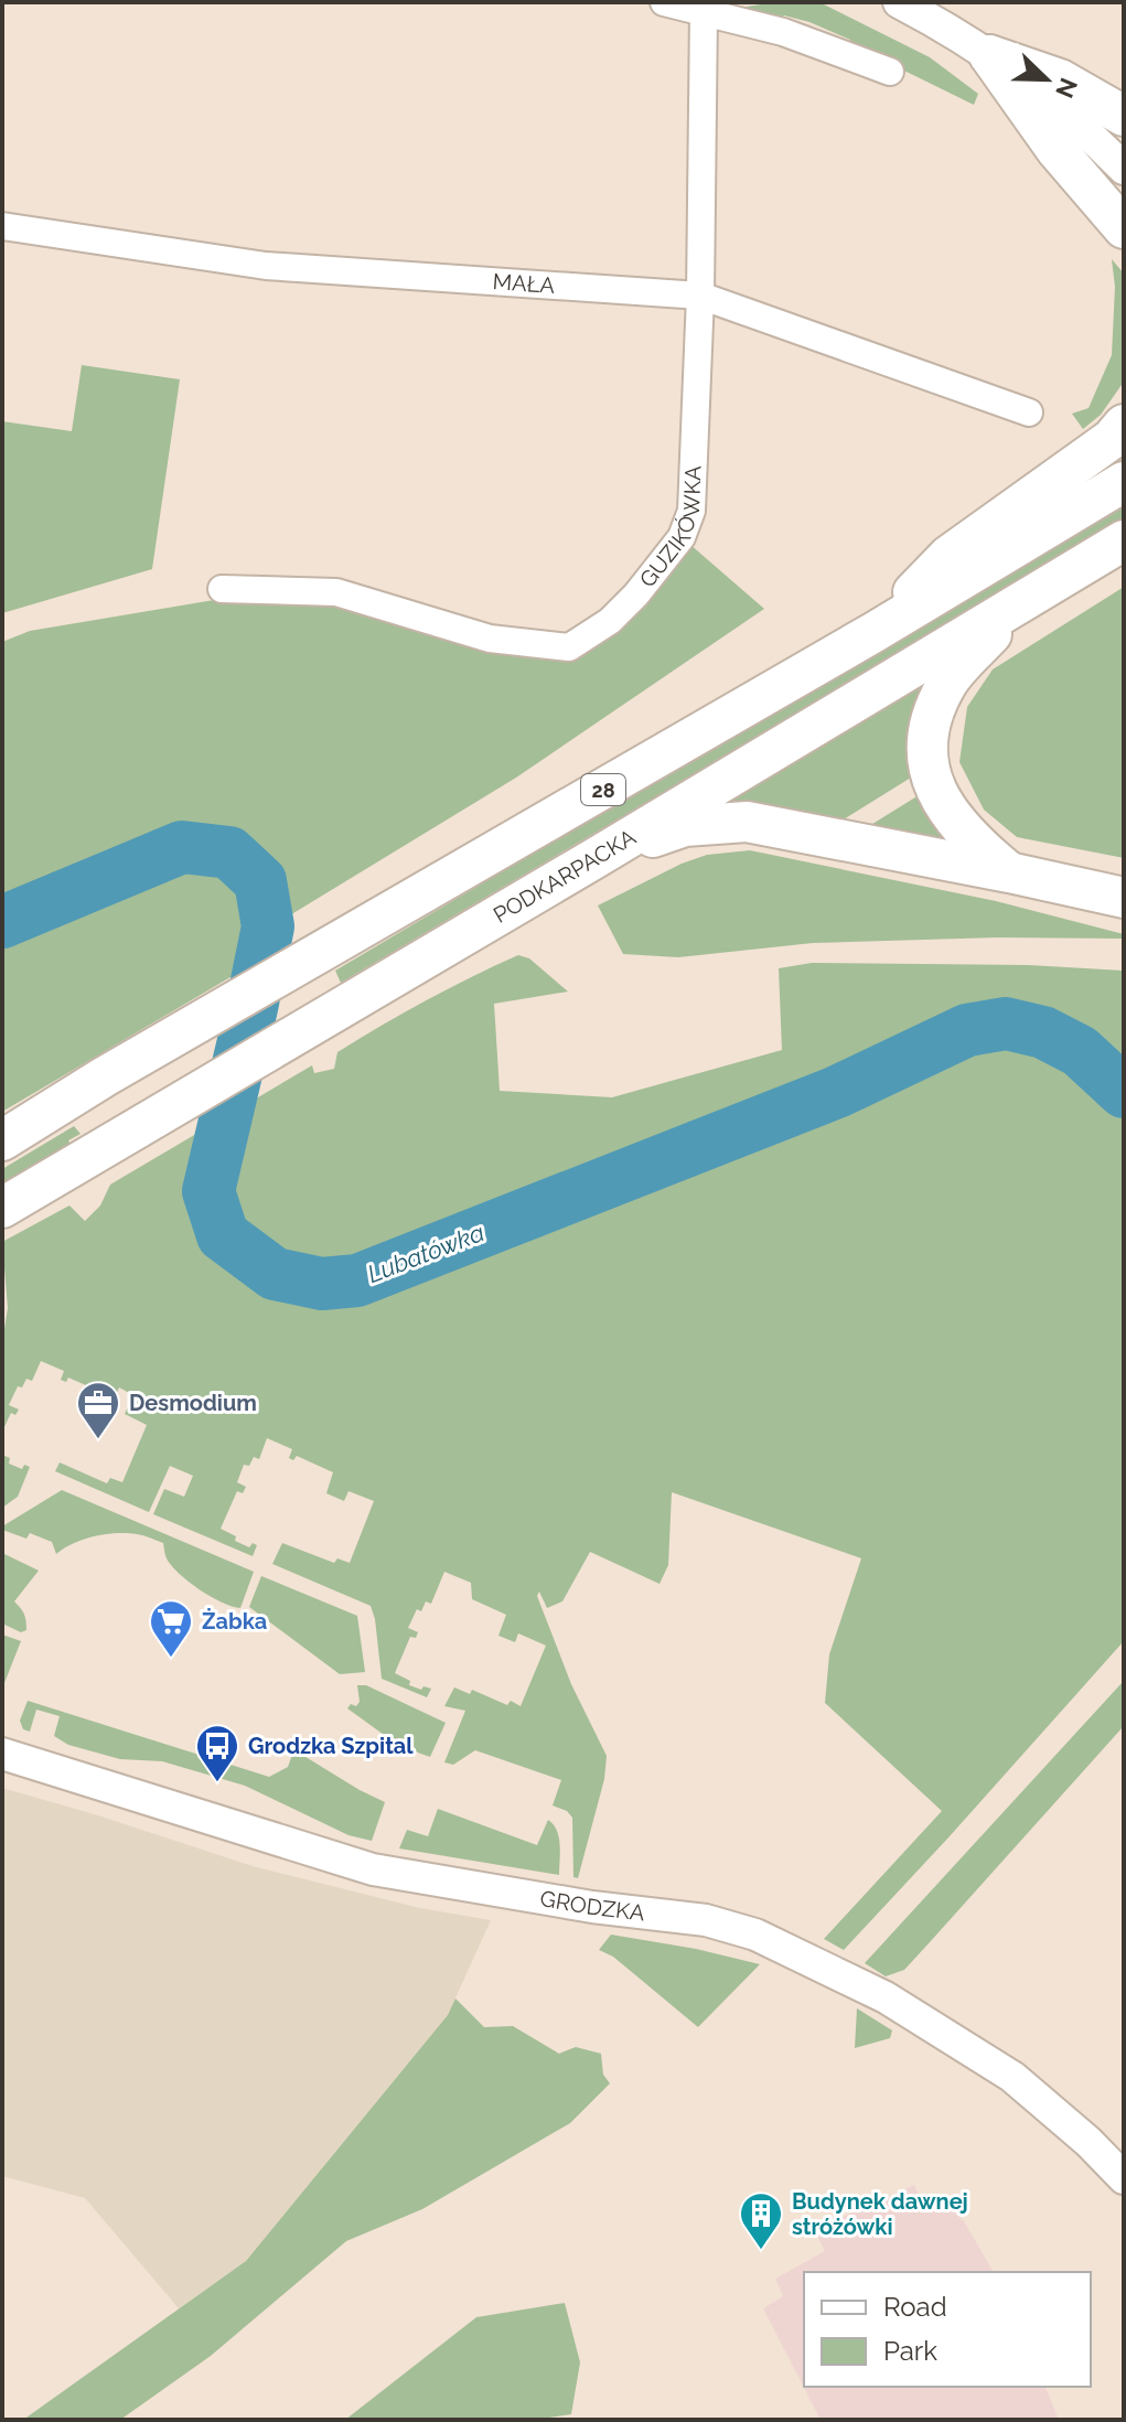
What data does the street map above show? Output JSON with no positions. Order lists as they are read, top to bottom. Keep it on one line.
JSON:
{"streets":{"main road":["28","PODKARPACKA"],"street":["MAŁA","GUZIKÓWKA","GRODZKA"]},"crossings":[["MAŁA","GUZIKÓWKA"]],"water":["Lubatówka"],"places":{"office":["Desmodium"],"supermarket":["Żabka"],"bus stop":["Grodzka Szpital"],"building":["Budynek dawnej stróżówki"]},"legend":["Road","Park"],"north":"bottom right"}
